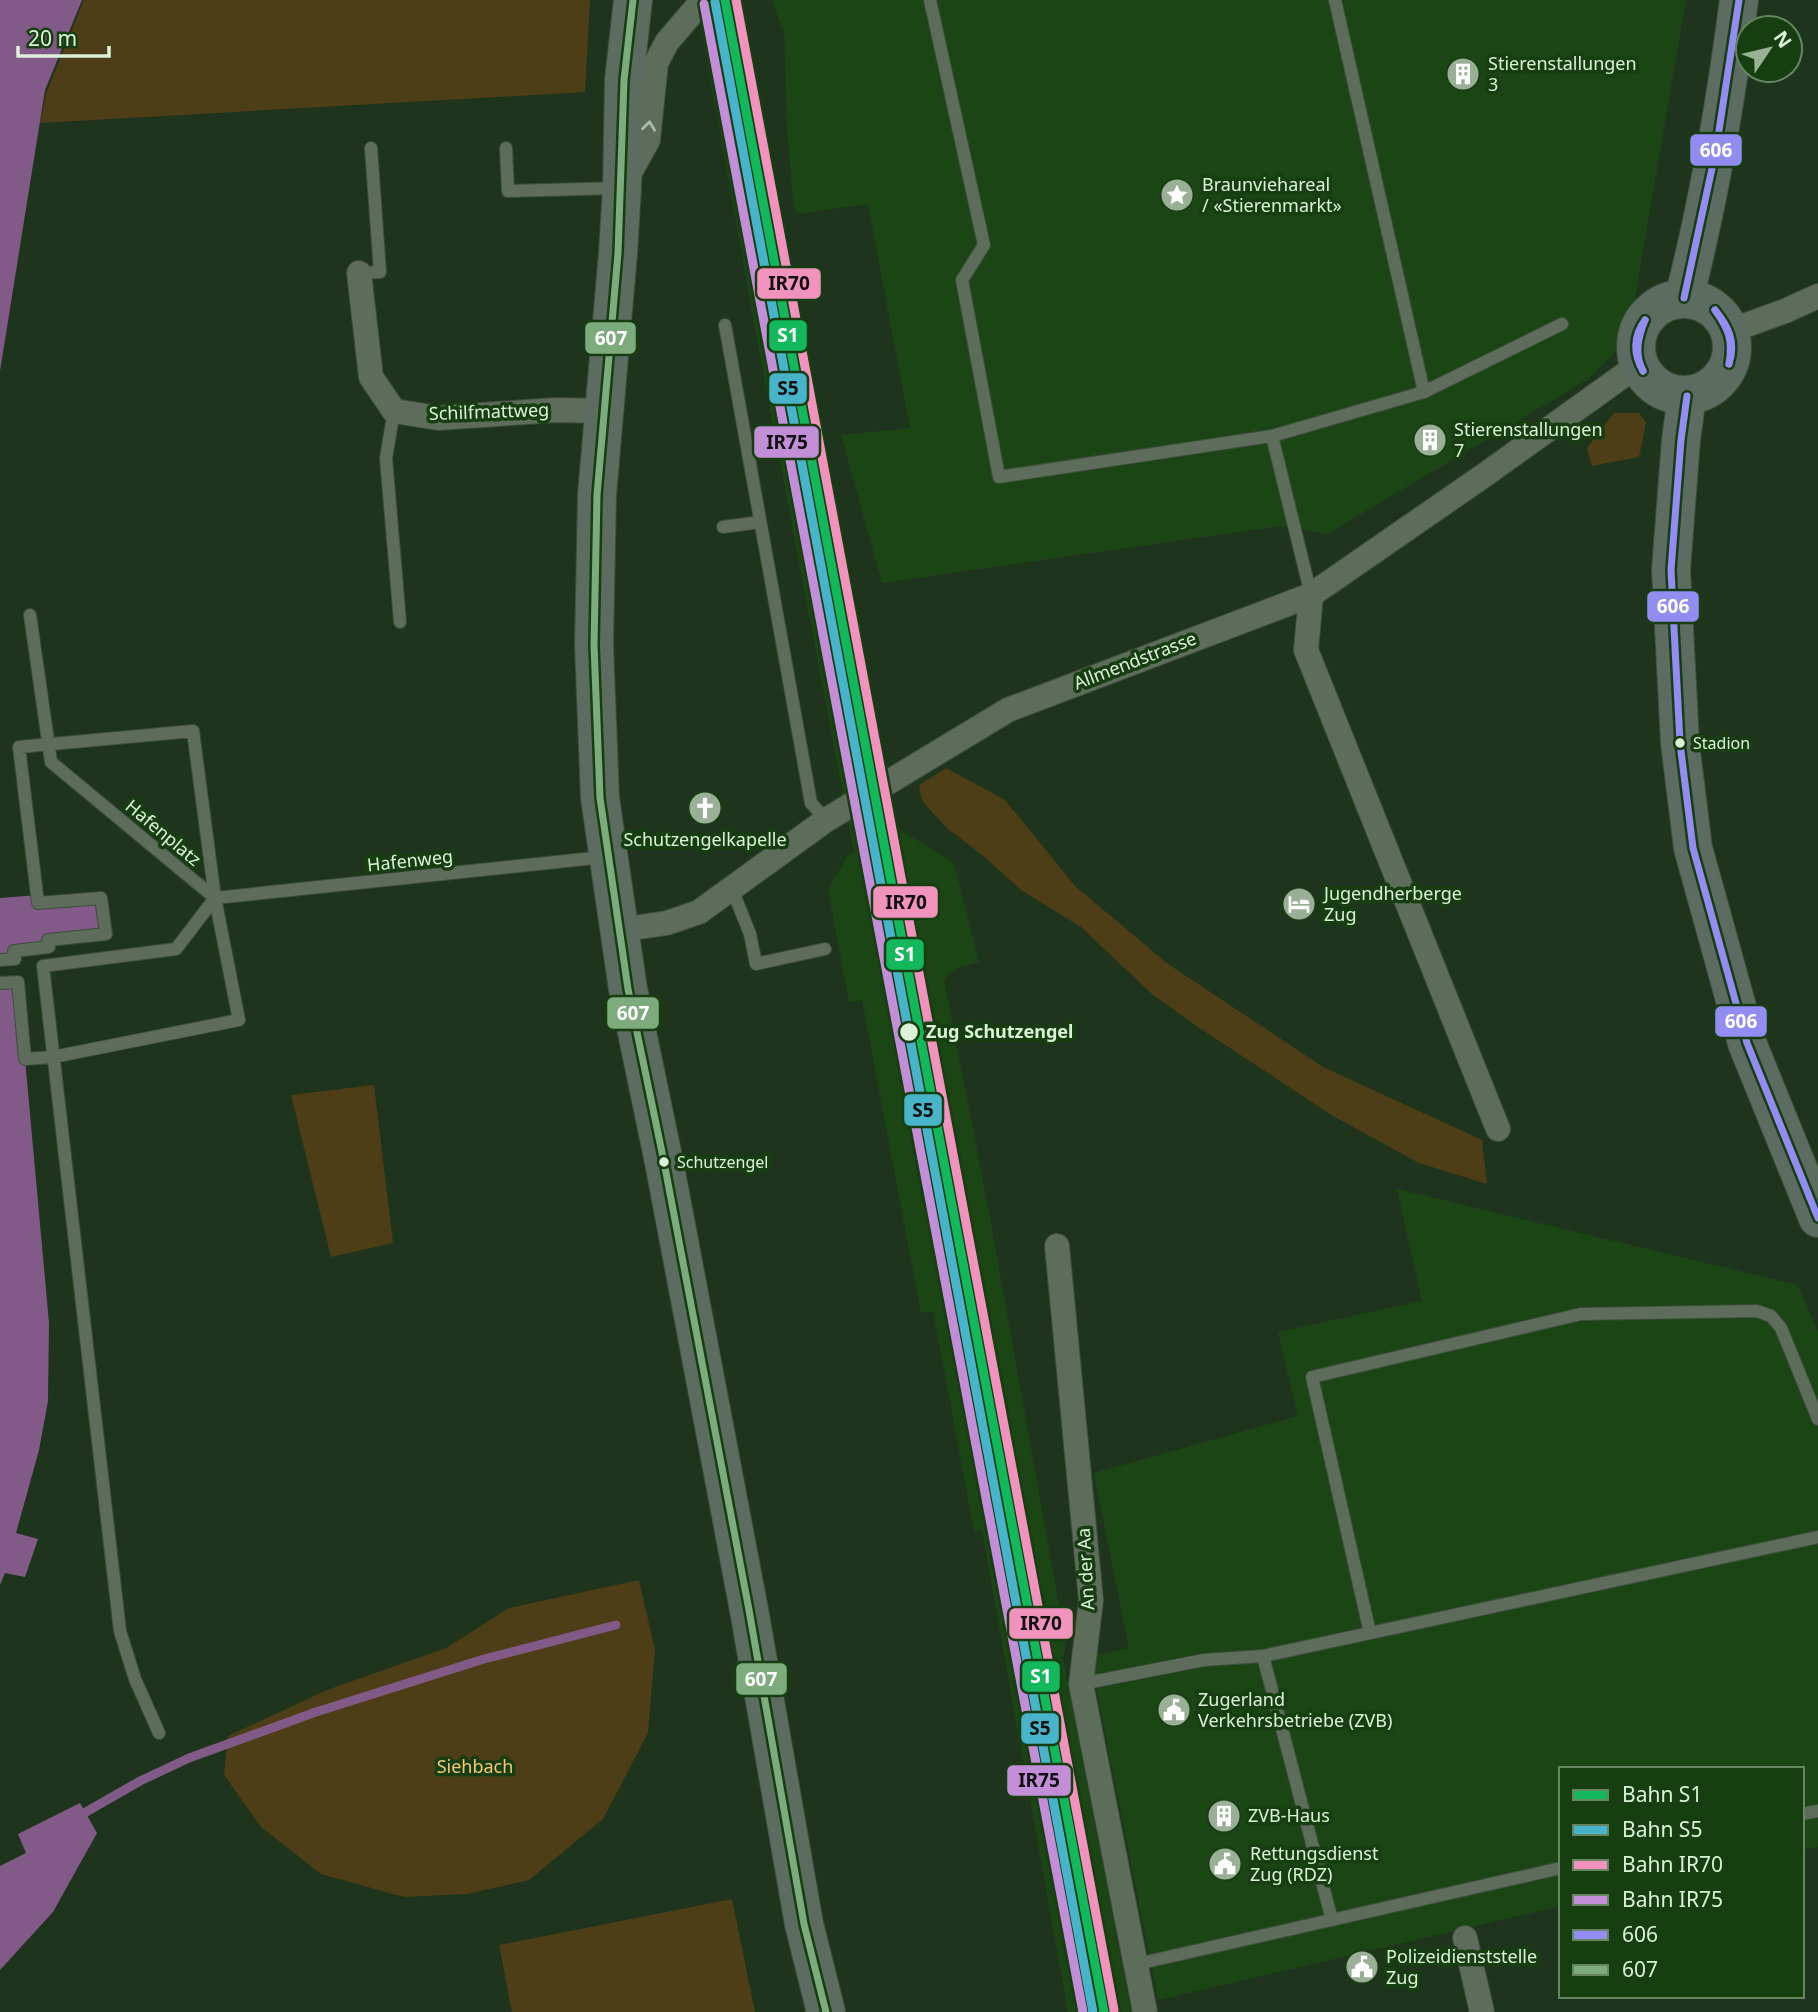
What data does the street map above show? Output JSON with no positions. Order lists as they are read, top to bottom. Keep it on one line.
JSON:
{"streets":{"street":["Schilfmattweg","Allmendstrasse","An der Aa"],"lane":["Hafenplatz","Hafenweg"]},"crossings":[["Hafenplatz","Hafenweg"]],"parks":["Siehbach"],"places":{"building":["Stierenstallungen 3","Stierenstallungen 7","ZVB-Haus"],"place":["Braunviehareal / «Stierenmarkt»"],"other":["Stadion","Zug Schutzengel","Schutzengel"],"church":["Schutzengelkapelle"],"hotel":["Jugendherberge Zug"],"public building":["Zugerland Verkehrsbetriebe (ZVB)","Rettungsdienst Zug (RDZ)","Polizeidienststelle Zug"]},"lines":["rail line S1","rail line IR70","transit line 606","transit line 607","rail line S5","rail line IR75"],"legend":["Bahn S1","Bahn S5","Bahn IR70","Bahn IR75","606","607"],"scale_bar":"20 m","north":"top right"}
